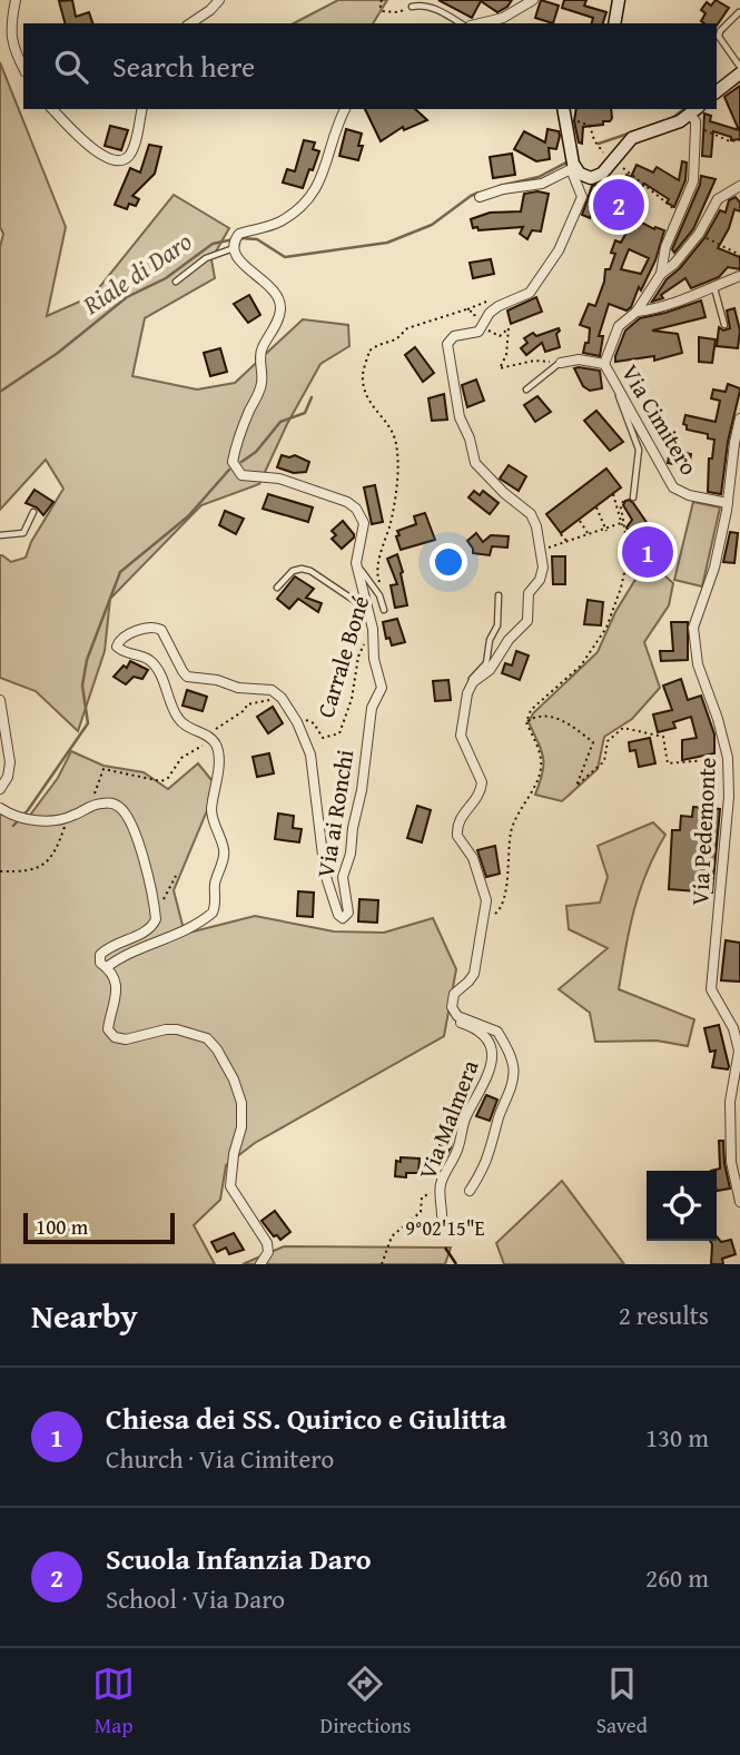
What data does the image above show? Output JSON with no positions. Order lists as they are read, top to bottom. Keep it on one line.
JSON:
{"streets":{"street":["Via Cimitero","Via ai Ronchi","Via Pedemonte","Via Malmera"],"path":["Carrale Boné"]},"crossings":[["Via Cimitero","Via Pedemonte"],["Carrale Boné","Via ai Ronchi"]],"water":["Riale di Daro"],"scale_bar":"100 m","page":{"search":"Search here","pins":["2","1"],"scale":"100 m","heading":["Nearby","2 results"],"list":[{"mark":"1","name":"Chiesa dei SS. Quirico e Giulitta","note":"Church · Via Cimitero","value":"130 m"},{"mark":"2","name":"Scuola Infanzia Daro","note":"School · Via Daro","value":"260 m"}],"nav":["Map","Directions","Saved"]},"coordinates":["9°02'15\"E"]}
